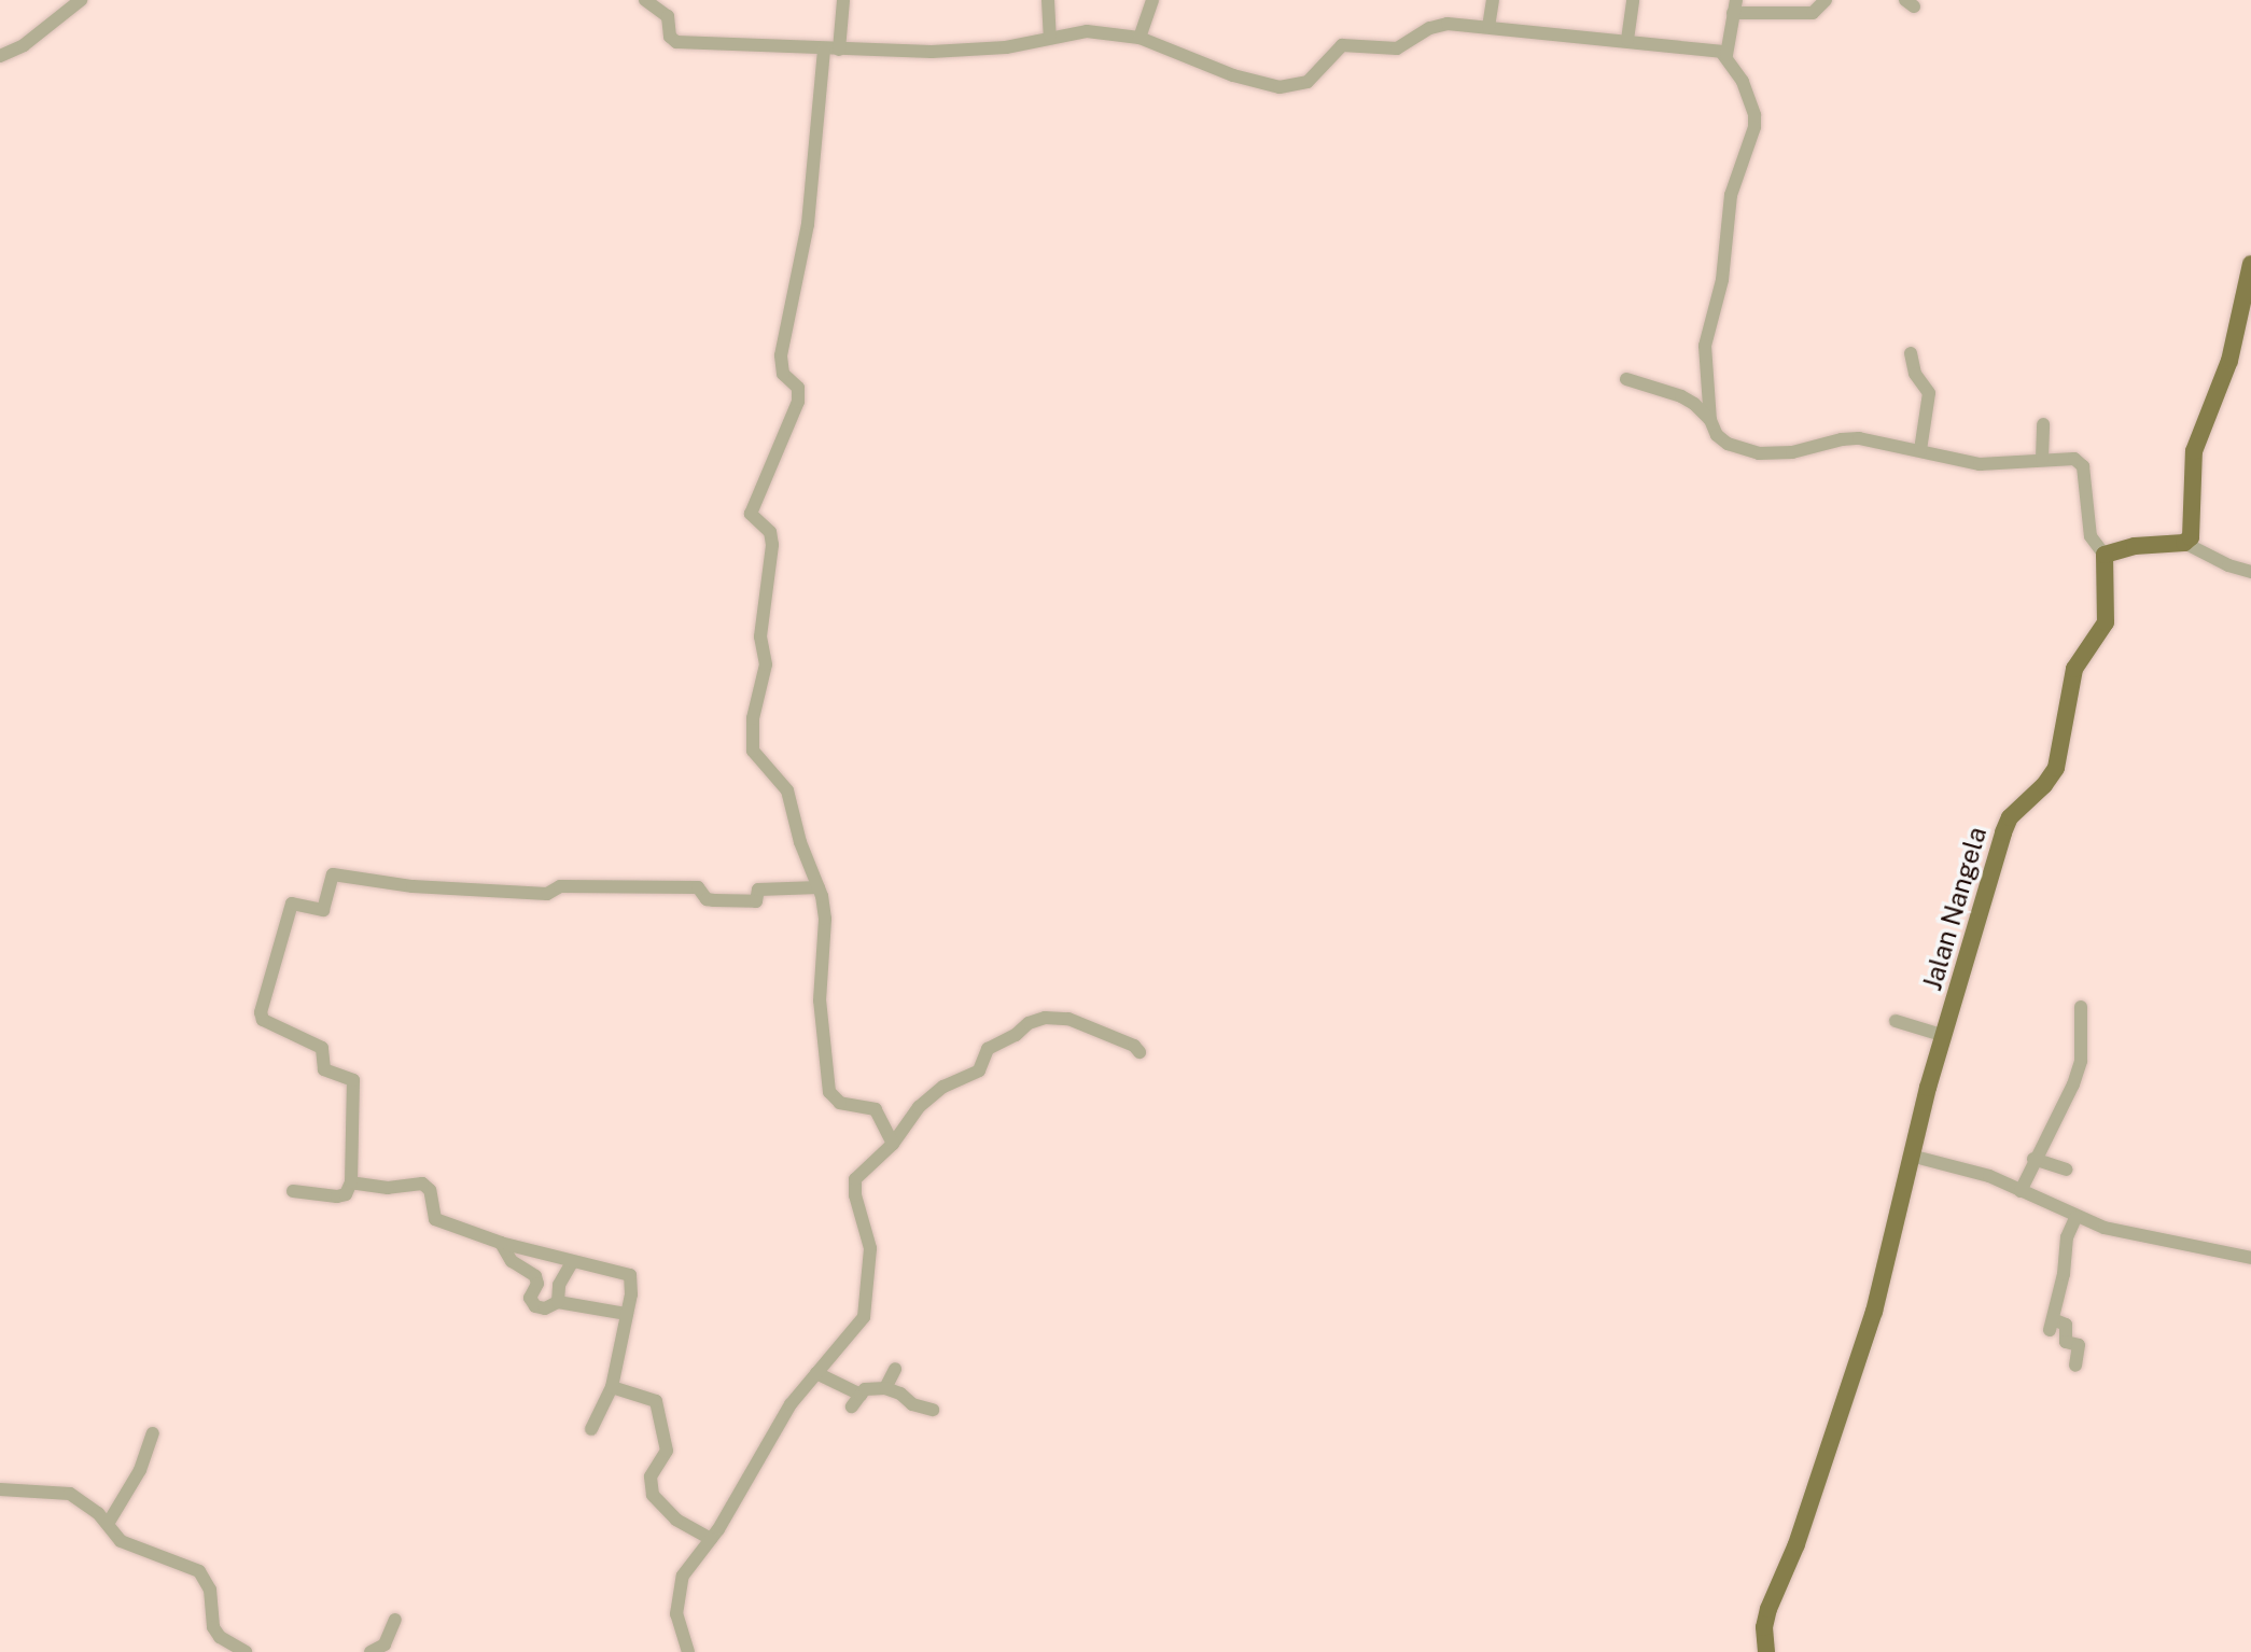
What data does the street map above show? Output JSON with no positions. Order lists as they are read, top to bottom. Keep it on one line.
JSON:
{"streets":{"main road":["Jalan Nangela"]}}
